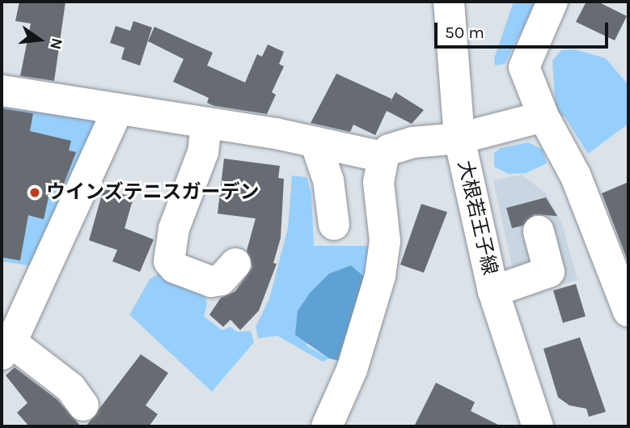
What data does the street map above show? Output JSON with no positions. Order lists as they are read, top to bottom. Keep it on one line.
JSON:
{"streets":{"street":["大根若王子線"]},"places":["ウインズテニスガーデン"],"scale_bar":"50 m","north":"right"}
